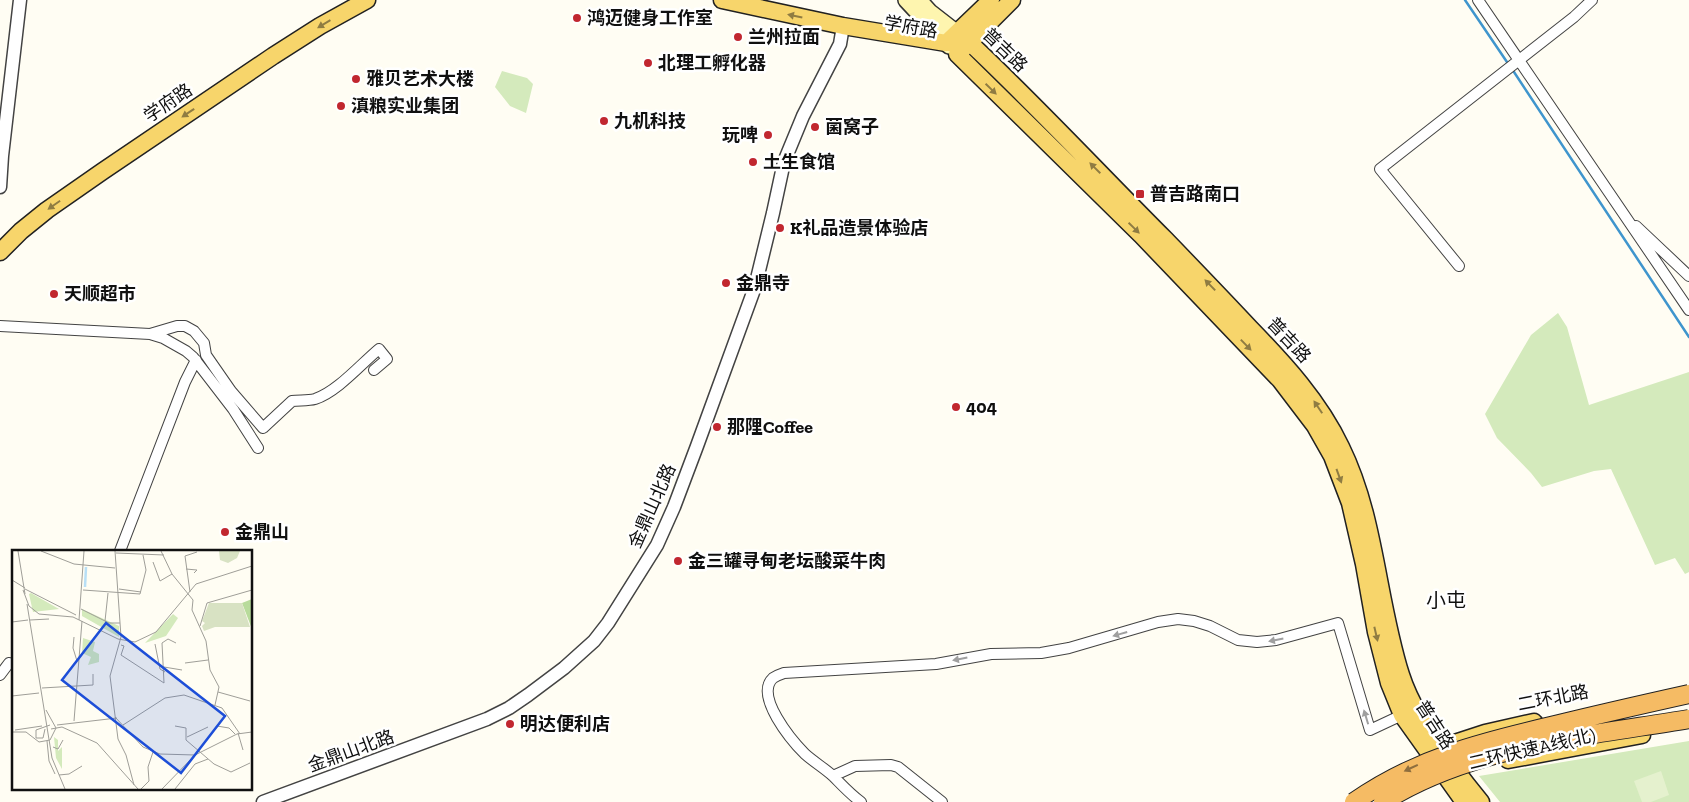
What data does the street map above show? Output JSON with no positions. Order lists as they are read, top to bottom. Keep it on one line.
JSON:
{"streets":{"highway":["二环快速A线(北)"],"main road":["学府路","普吉路","二环北路"],"street":["金鼎山北路"]},"crossings":[["学府路","普吉路"],["学府路","金鼎山北路"],["普吉路","二环北路"]],"one_way":["学府路"],"districts":["小屯"],"places":{"other":["鸿迈健身工作室","兰州拉面","北理工孵化器","雅贝艺术大楼","滇粮实业集团","九机科技","菌窝子","玩啤","土生食馆","K礼品造景体验店","金鼎寺","天顺超市","404","那䧉Coffee","金鼎山","金三罐寻甸老坛酸菜牛肉","明达便利店"],"transit":["普吉路南口"]}}
